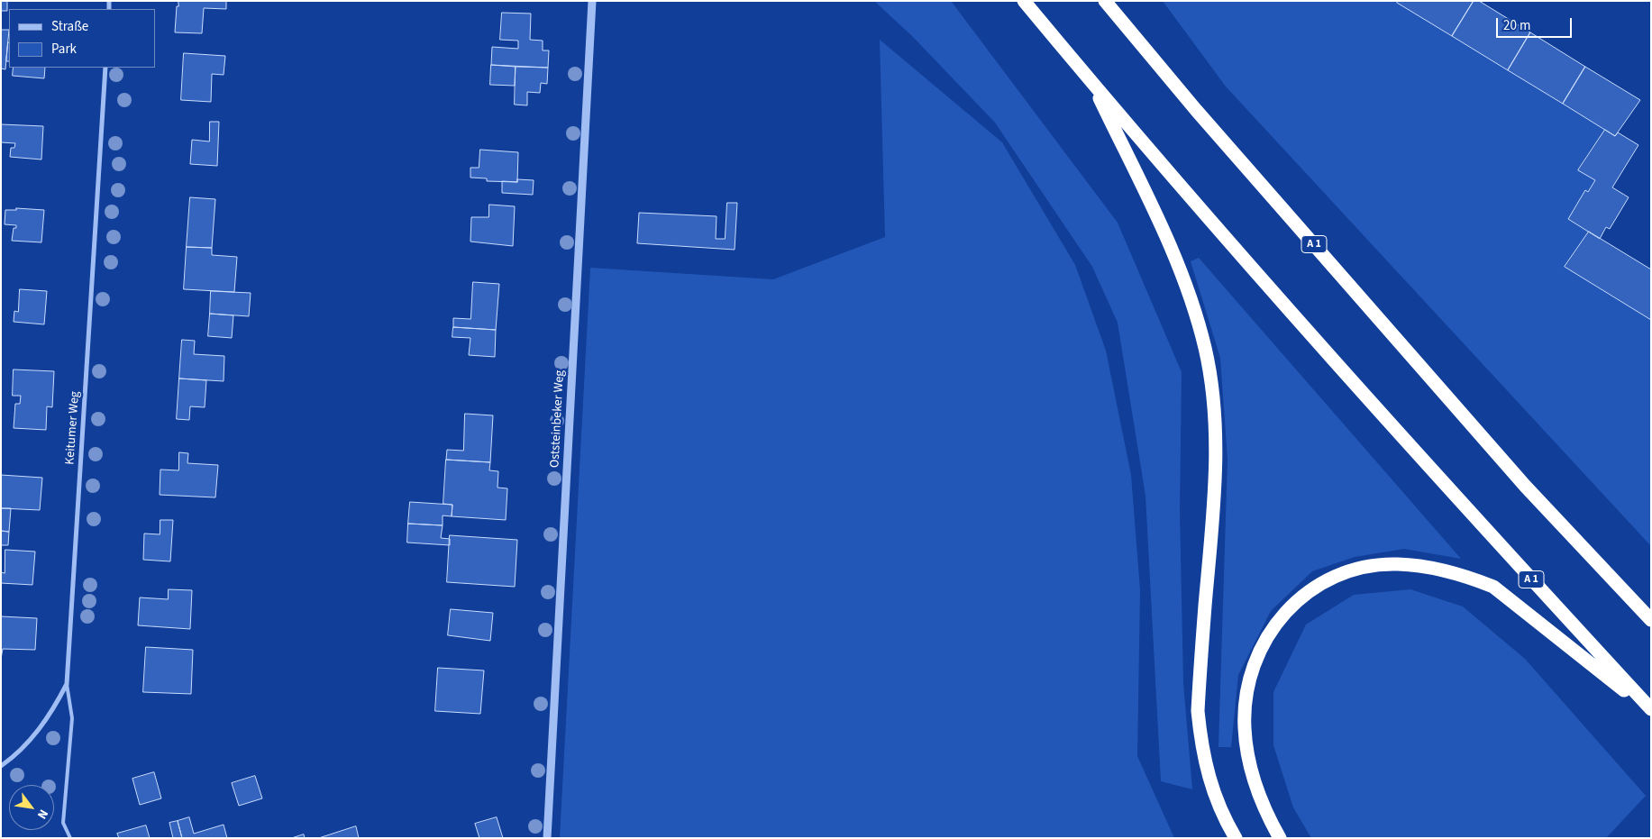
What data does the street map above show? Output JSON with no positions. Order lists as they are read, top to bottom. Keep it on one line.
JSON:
{"streets":{"highway":["A 1"],"street":["Oststeinbeker Weg","Keitumer Weg"]},"legend":["Straße","Park"],"scale_bar":"20 m","north":"bottom right"}
